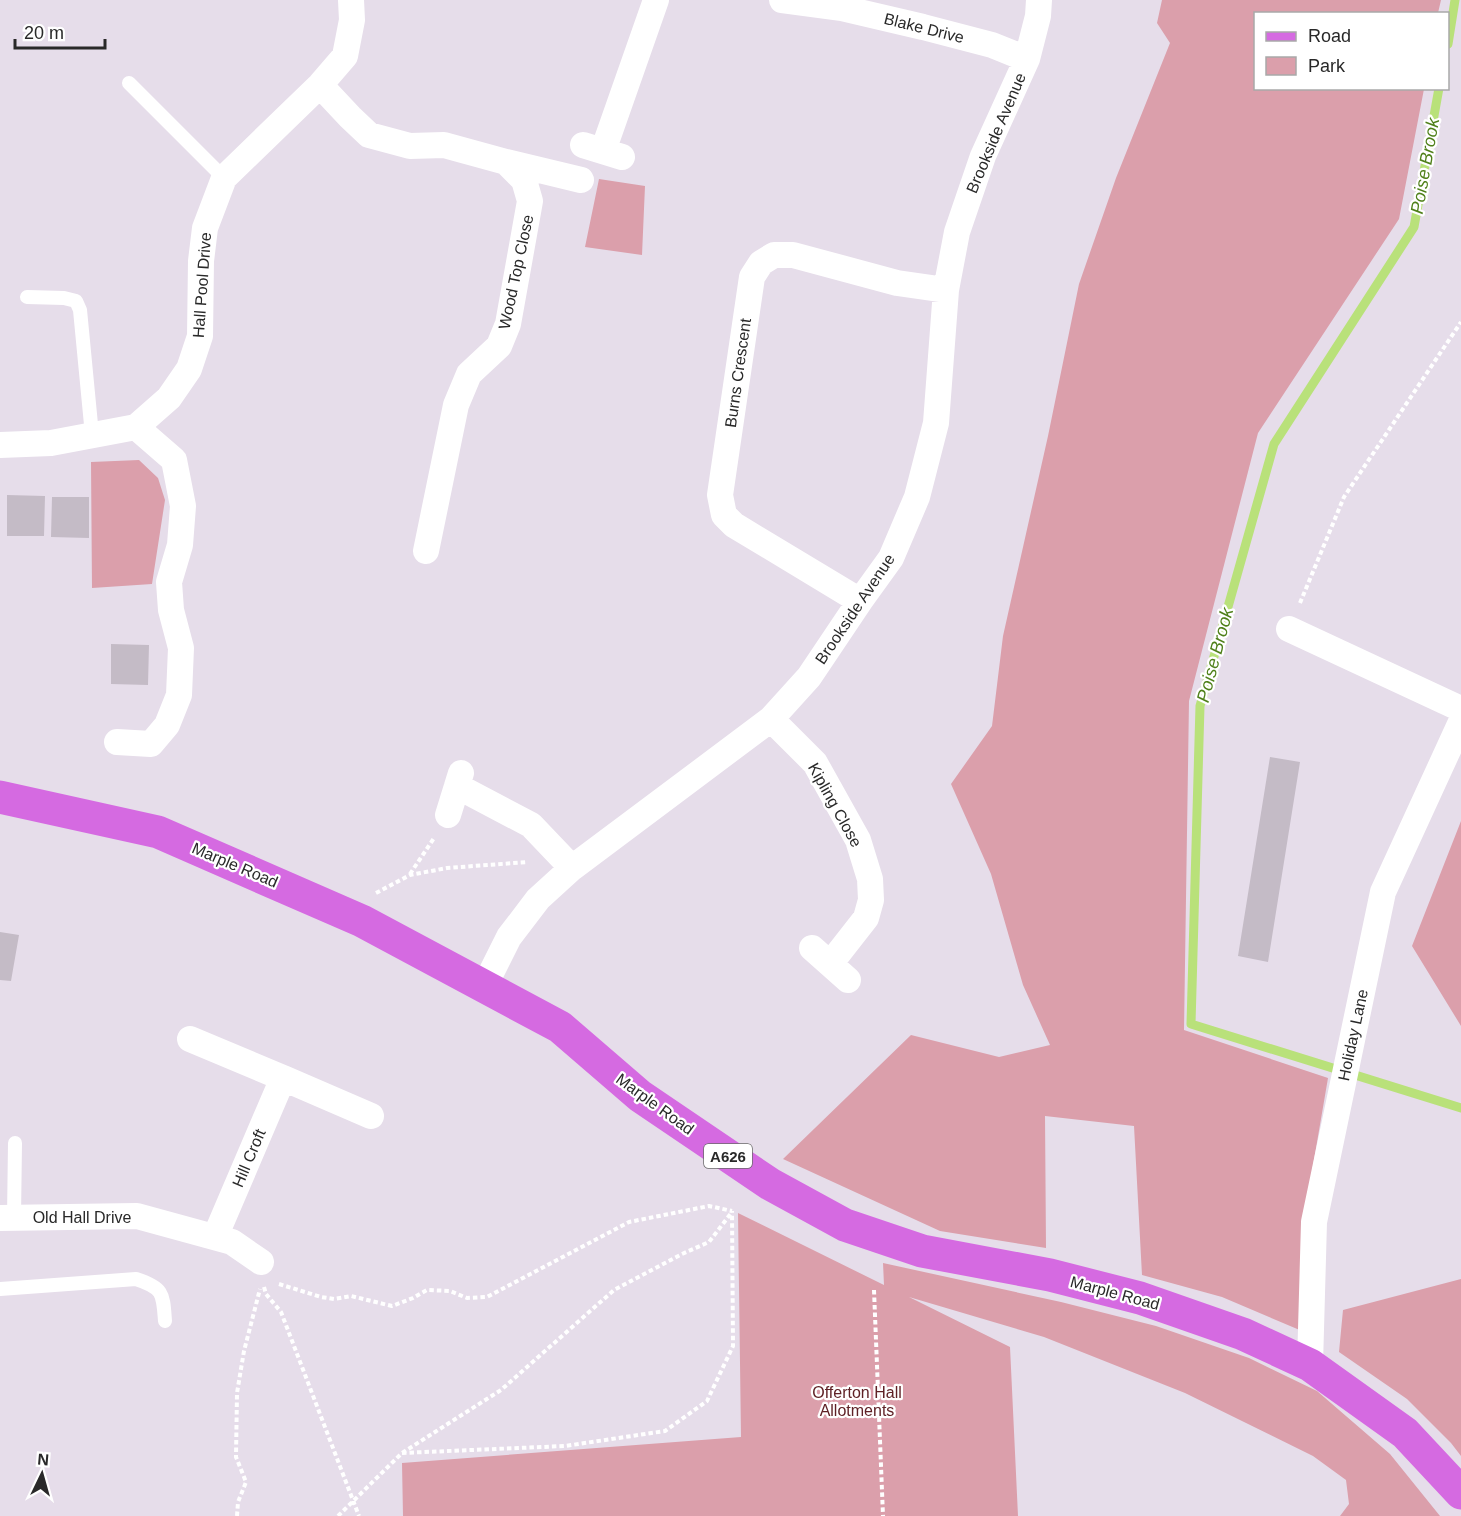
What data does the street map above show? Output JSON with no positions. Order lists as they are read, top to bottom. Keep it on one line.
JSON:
{"streets":{"main road":["Marple Road","A626"],"street":["Blake Drive","Brookside Avenue","Wood Top Close","Hall Pool Drive","Burns Crescent","Kipling Close","Holiday Lane","Hill Croft","Old Hall Drive"]},"crossings":[["Blake Drive","Brookside Avenue"],["Brookside Avenue","Burns Crescent"],["Brookside Avenue","Kipling Close"],["Brookside Avenue","Marple Road"],["Marple Road","Holiday Lane"],["Hill Croft","Old Hall Drive"]],"water":["Poise Brook"],"parks":["Offerton Hall Allotments"],"legend":["Road","Park"],"scale_bar":"20 m","north":"top"}
